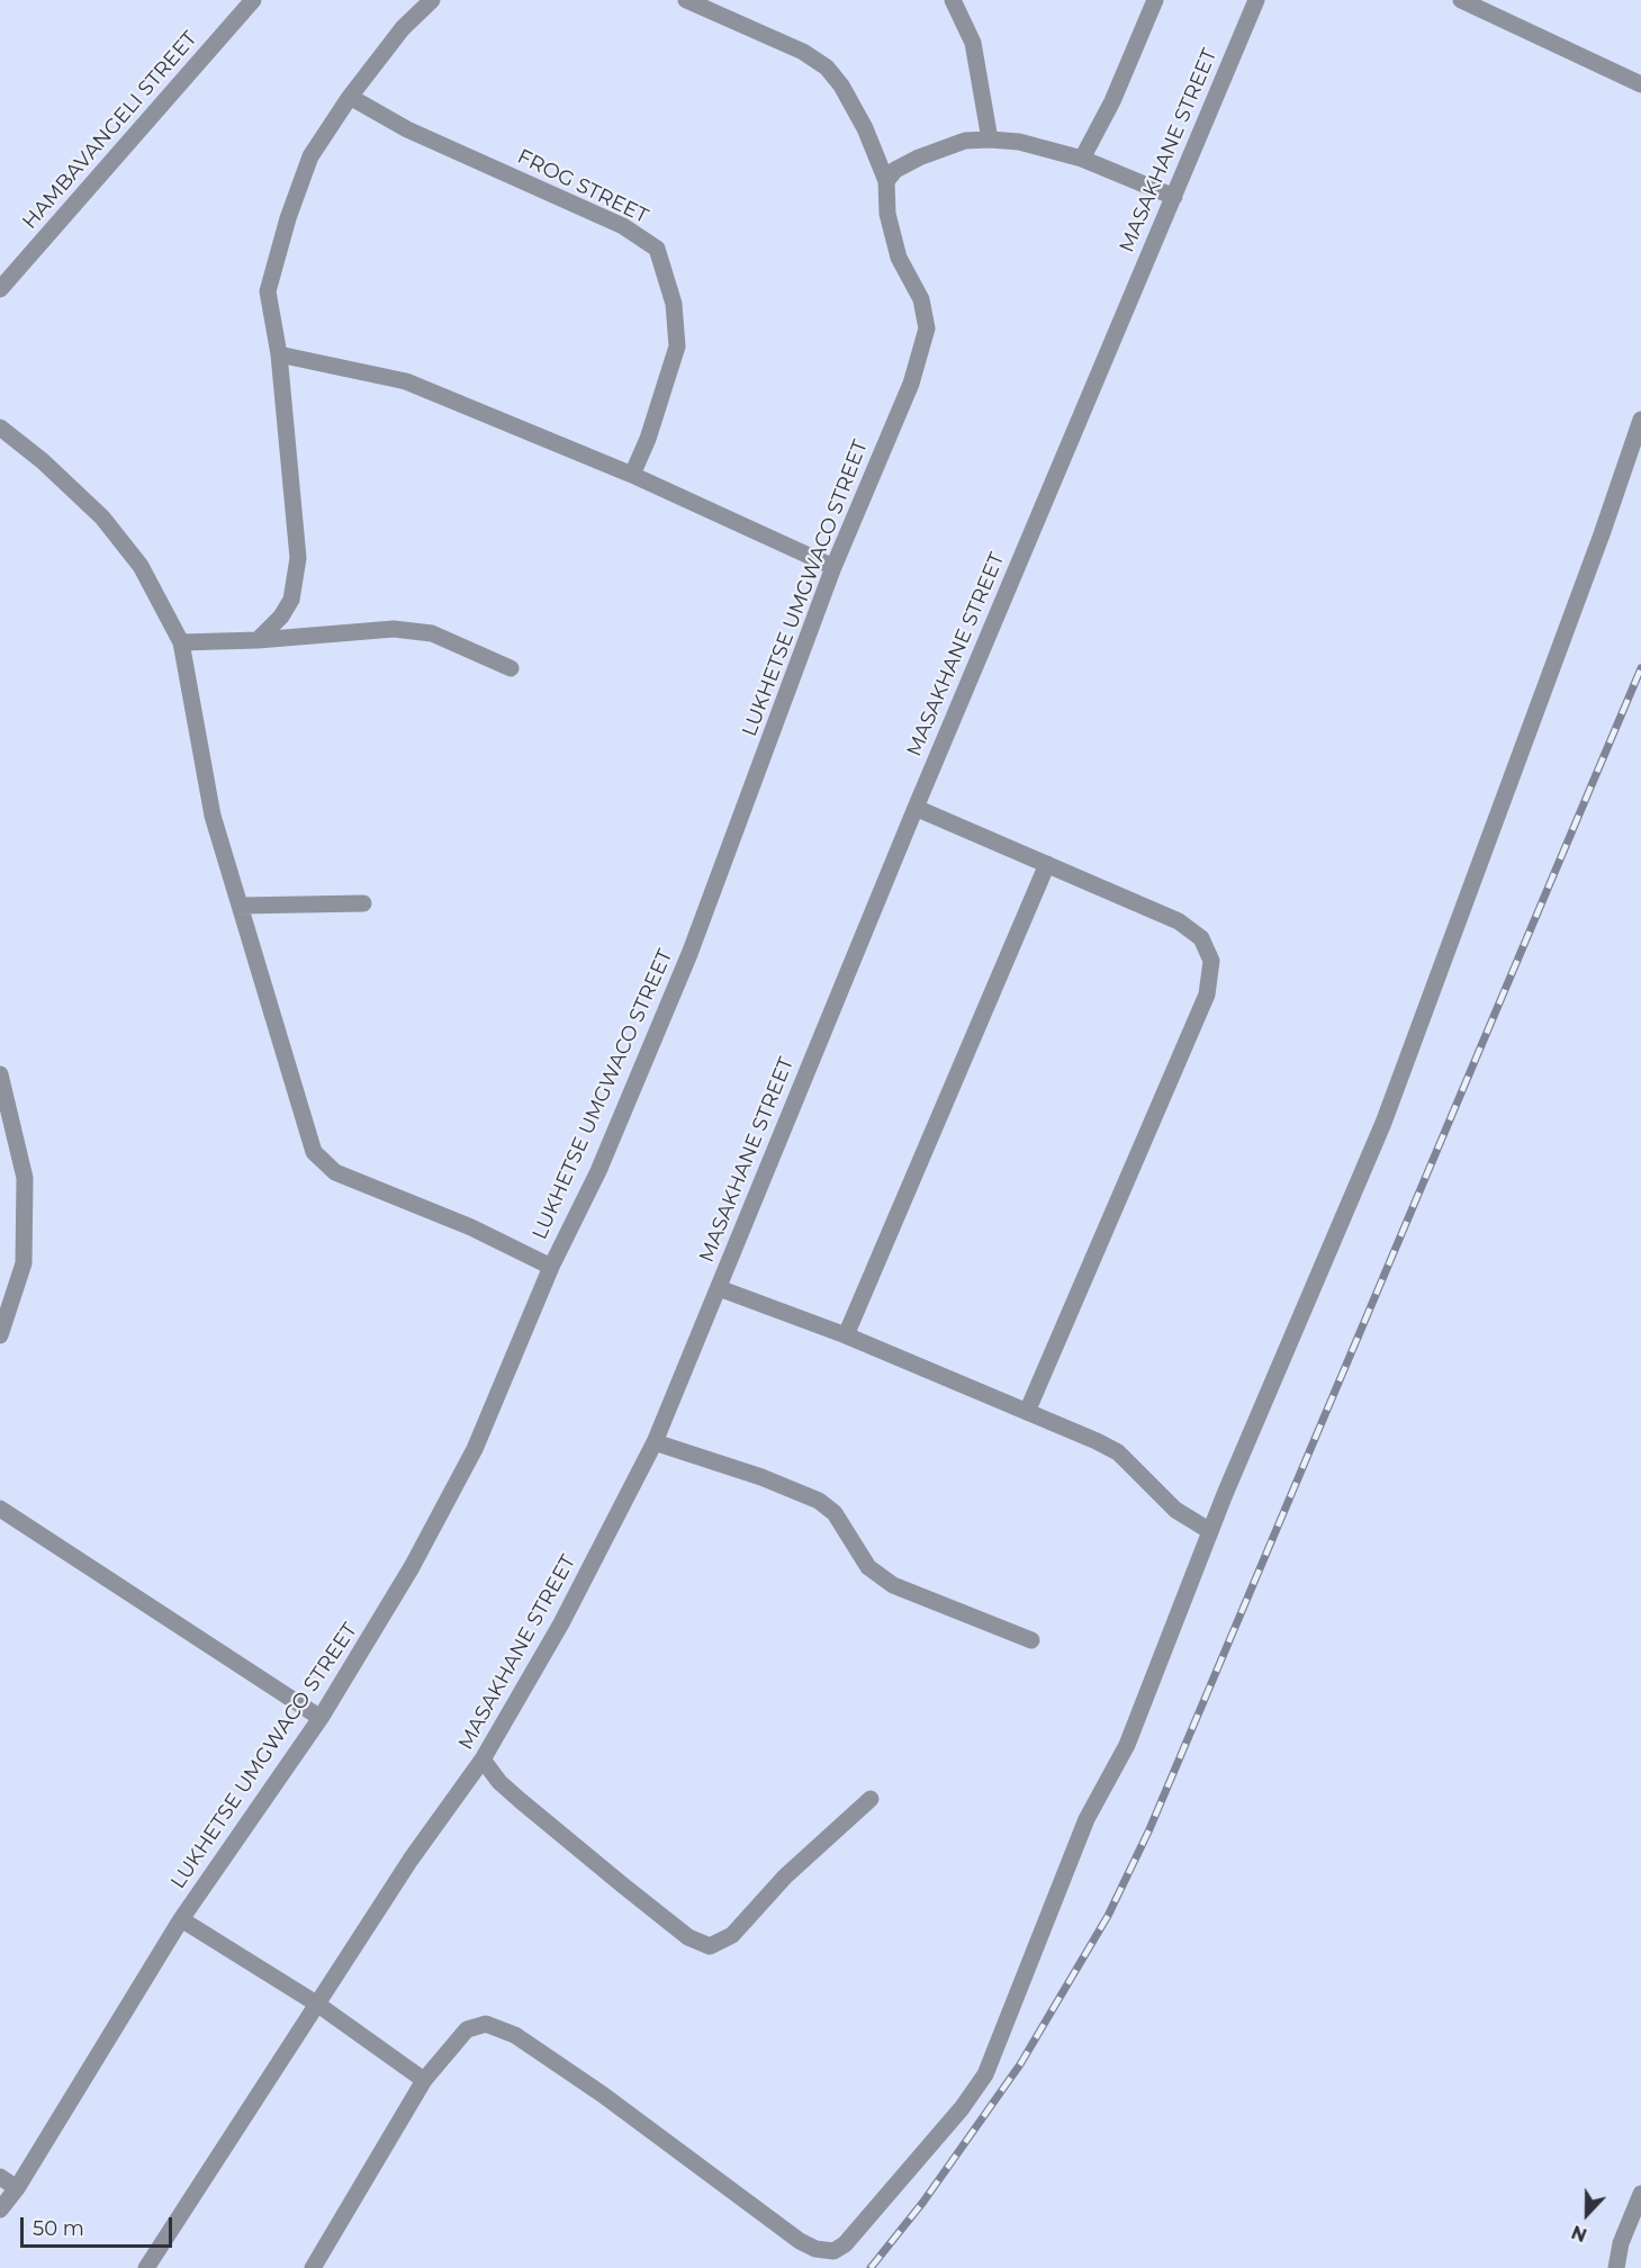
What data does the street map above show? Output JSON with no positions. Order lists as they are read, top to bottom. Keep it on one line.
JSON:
{"streets":{"street":["HAMBAVANGELI STREET","MASAKHANE STREET","FROG STREET","LUKHETSE UMGWACO STREET"]},"scale_bar":"50 m","north":"bottom"}
